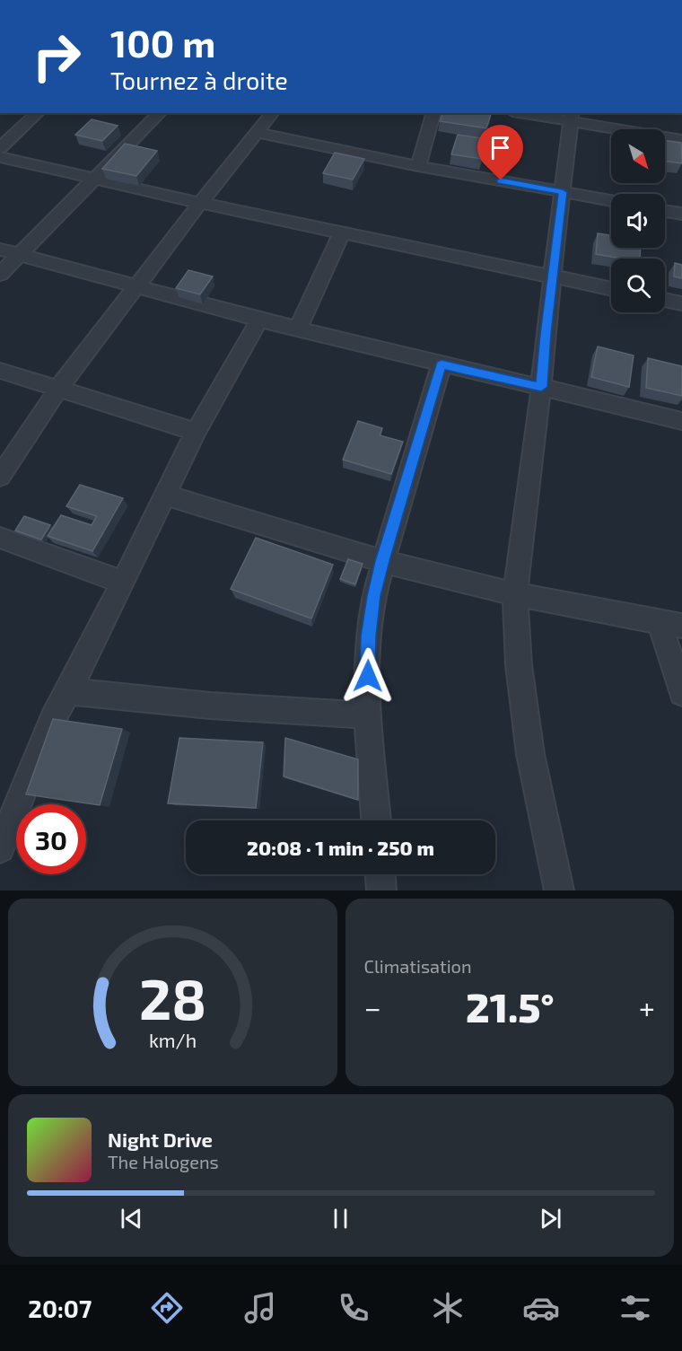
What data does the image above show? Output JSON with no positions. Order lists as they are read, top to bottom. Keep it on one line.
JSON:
{"north":"bottom right","page":{"turn":["100 m","Tournez à droite"],"limit":"30","trip":"20:08 · 1 min · 250 m","tile":"Climatisation","heat":["−","21.5°","+"],"song":["Night Drive","The Halogens"],"tabs":"20:07","gauge":["28","km/h"]}}
